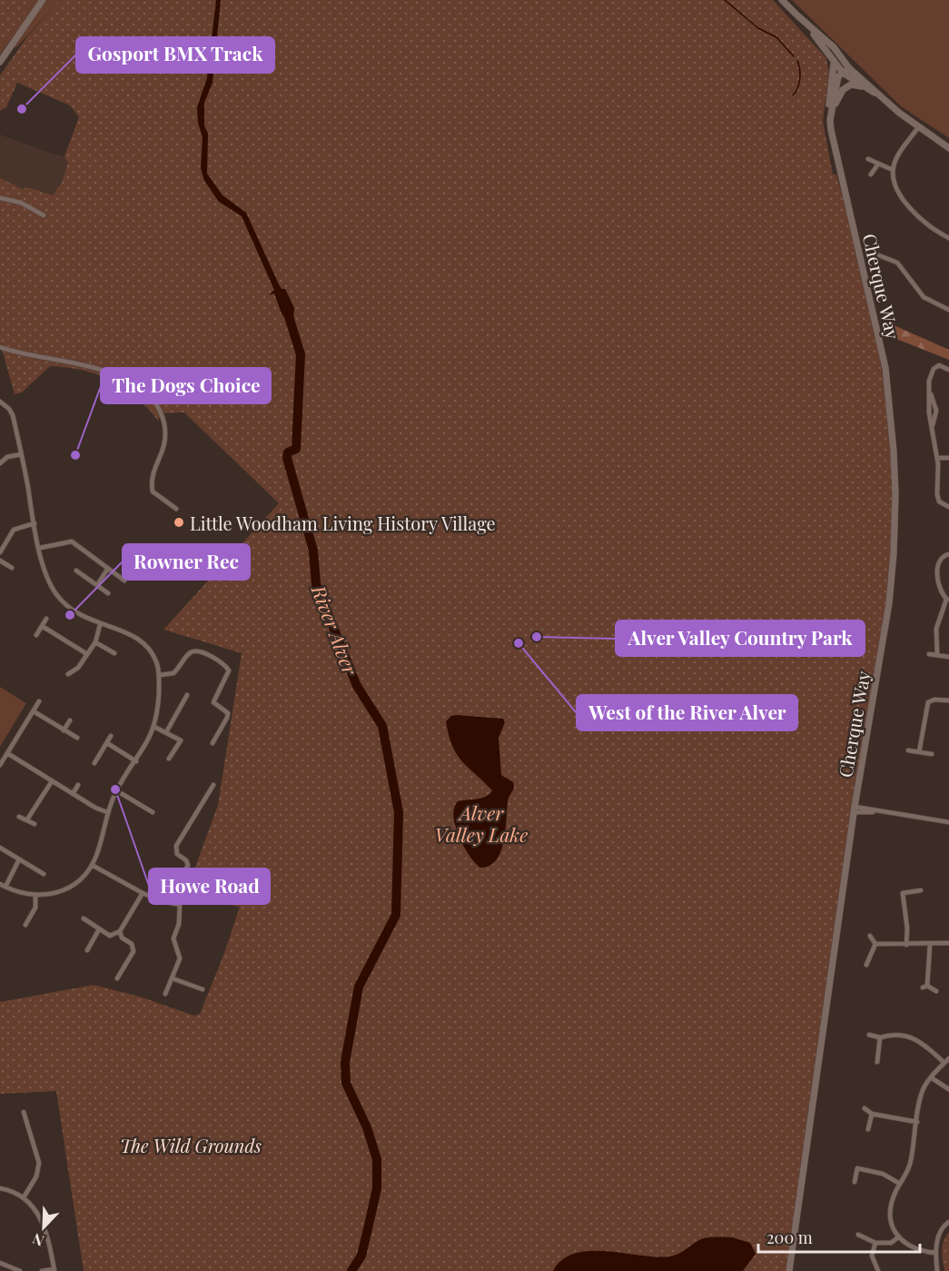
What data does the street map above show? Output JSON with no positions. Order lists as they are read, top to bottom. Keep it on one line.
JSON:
{"streets":{"street":["Cherque Way"]},"water":["River Alver","Alver Valley Lake"],"parks":["The Wild Grounds"],"places":["Gosport BMX Track","The Dogs Choice","Little Woodham Living History Village","Rowner Rec","Alver Valley Country Park","West of the River Alver","Howe Road"],"scale_bar":"200 m","north":"bottom left"}
